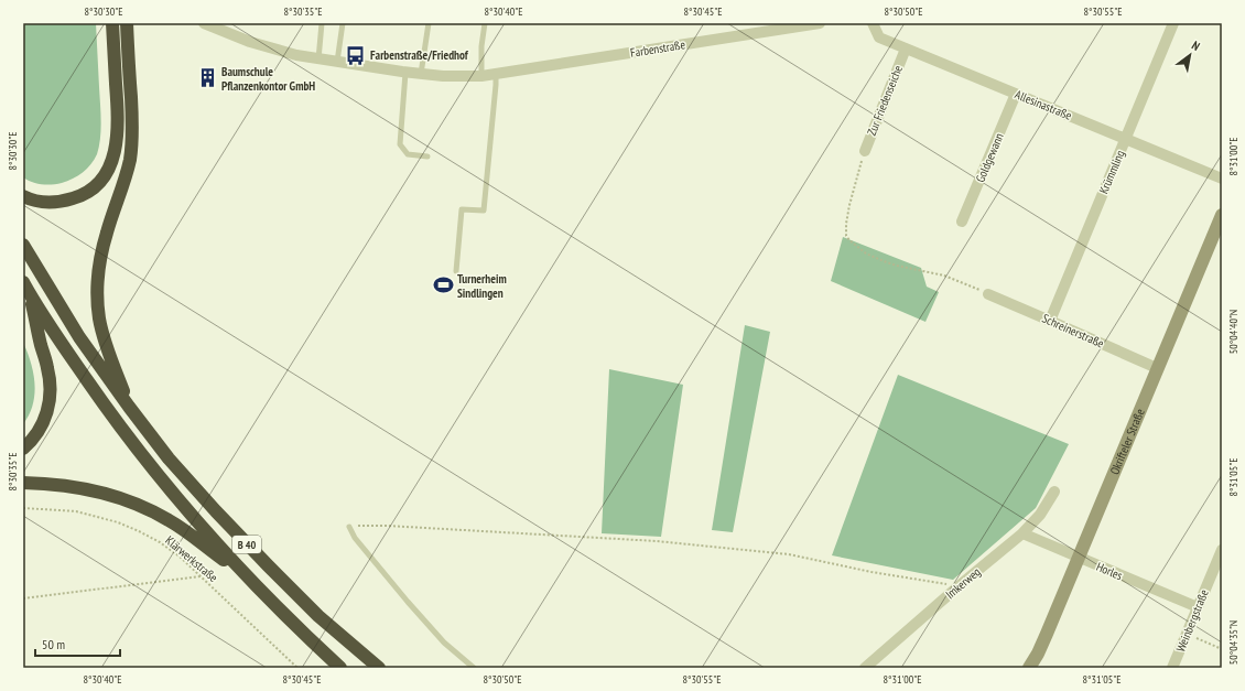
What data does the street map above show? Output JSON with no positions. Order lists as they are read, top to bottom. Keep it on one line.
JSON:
{"streets":{"highway":["B 40"],"street":["Farbenstraße","Zur Friedenseiche","Allesinastraße","Goldgewann","Krümmling","Schreinerstraße","Okrifteler Straße","Horles","Imkerweg","Weinbergstraße"],"path":["Klärwerkstraße"]},"crossings":[["Zur Friedenseiche","Allesinastraße"],["Allesinastraße","Goldgewann"],["Allesinastraße","Krümmling"],["Krümmling","Schreinerstraße"],["Schreinerstraße","Okrifteler Straße"],["Okrifteler Straße","Horles"],["Horles","Imkerweg"],["Horles","Weinbergstraße"]],"places":{"bus stop":["Farbenstraße/Friedhof"],"building":["Baumschule Pflanzenkontor GmbH"],"sports":["Turnerheim Sindlingen"]},"scale_bar":"50 m","north":"top right","coordinates":["8°30'30\"E","8°30'35\"E","8°30'40\"E","8°30'45\"E","8°30'50\"E","8°30'55\"E","8°31'00\"E","50°04'40\"N","8°31'05\"E","50°04'35\"N"]}
